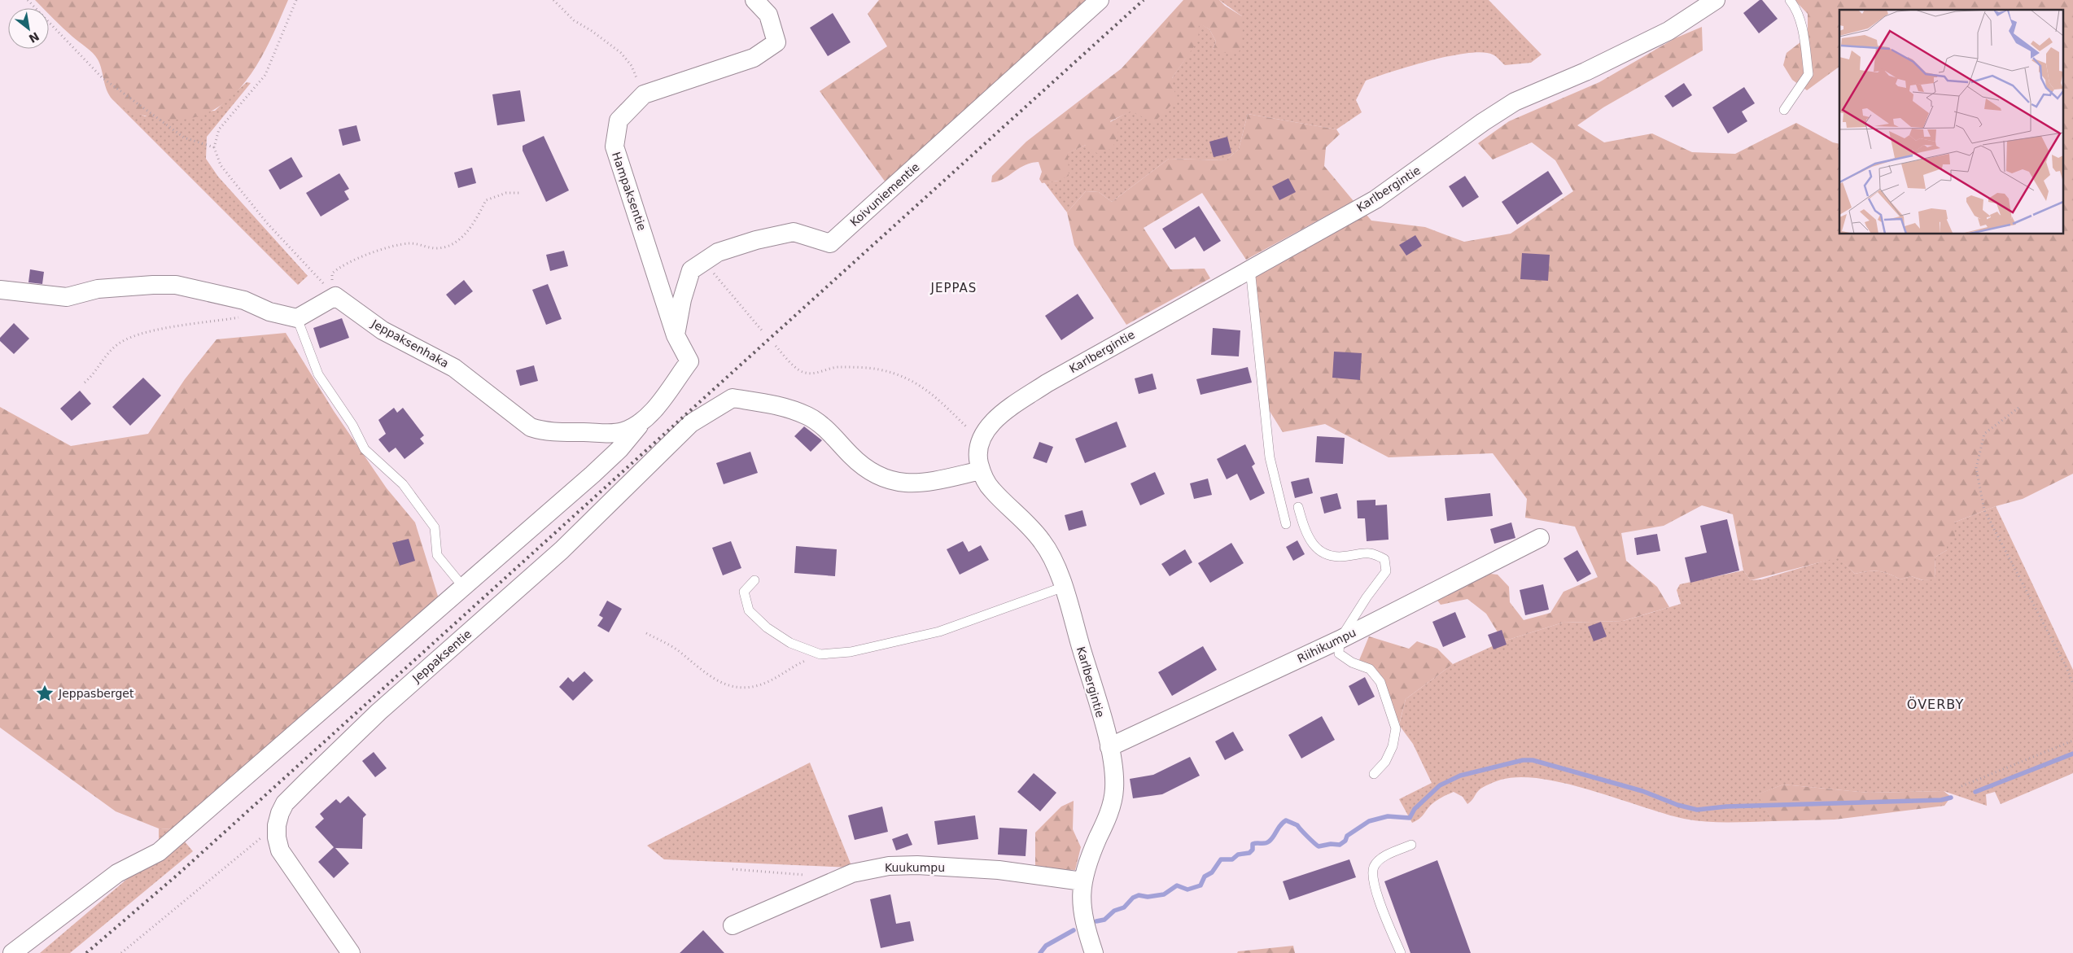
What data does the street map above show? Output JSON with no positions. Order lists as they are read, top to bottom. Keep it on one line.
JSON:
{"streets":{"street":["Karlbergintie","Hampaksentie","Koivuniementie","Jeppaksenhaka","Riihikumpu","Jeppaksentie","Kuukumpu"]},"crossings":[["Karlbergintie","Riihikumpu"],["Karlbergintie","Jeppaksentie"],["Karlbergintie","Kuukumpu"],["Hampaksentie","Koivuniementie"],["Hampaksentie","Jeppaksenhaka"]],"districts":["JEPPAS","ÖVERBY"],"places":{"place":["Jeppasberget"]},"north":"bottom right"}
